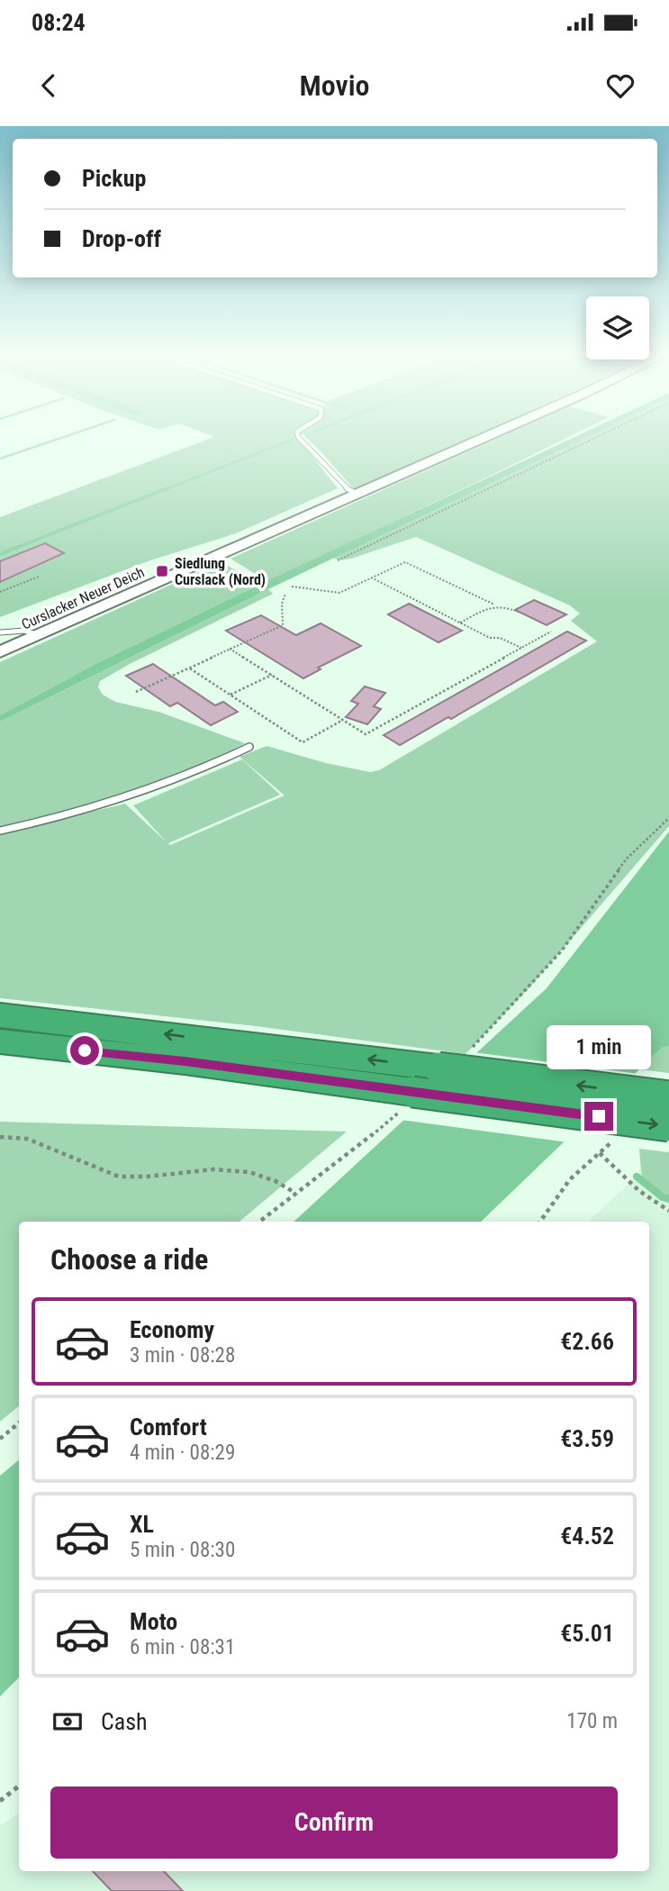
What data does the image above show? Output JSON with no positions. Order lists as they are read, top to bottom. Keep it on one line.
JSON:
{"streets":{"street":["Curslacker Neuer Deich"]},"places":{"transit":["Siedlung Curslack (Nord)"]},"page":{"status":"08:24","header":"Movio","banner":["Pickup","Drop-off"],"bubble":"1 min","heading":"Choose a ride","list":[{"name":"Economy","note":"3 min · 08:28","value":"€2.66"},{"name":"Comfort","note":"4 min · 08:29","value":"€3.59"},{"name":"XL","note":"5 min · 08:30","value":"€4.52"},{"name":"Moto","note":"6 min · 08:31","value":"€5.01"}],"pay":["Cash","170 m"],"buttons":"Confirm"}}
